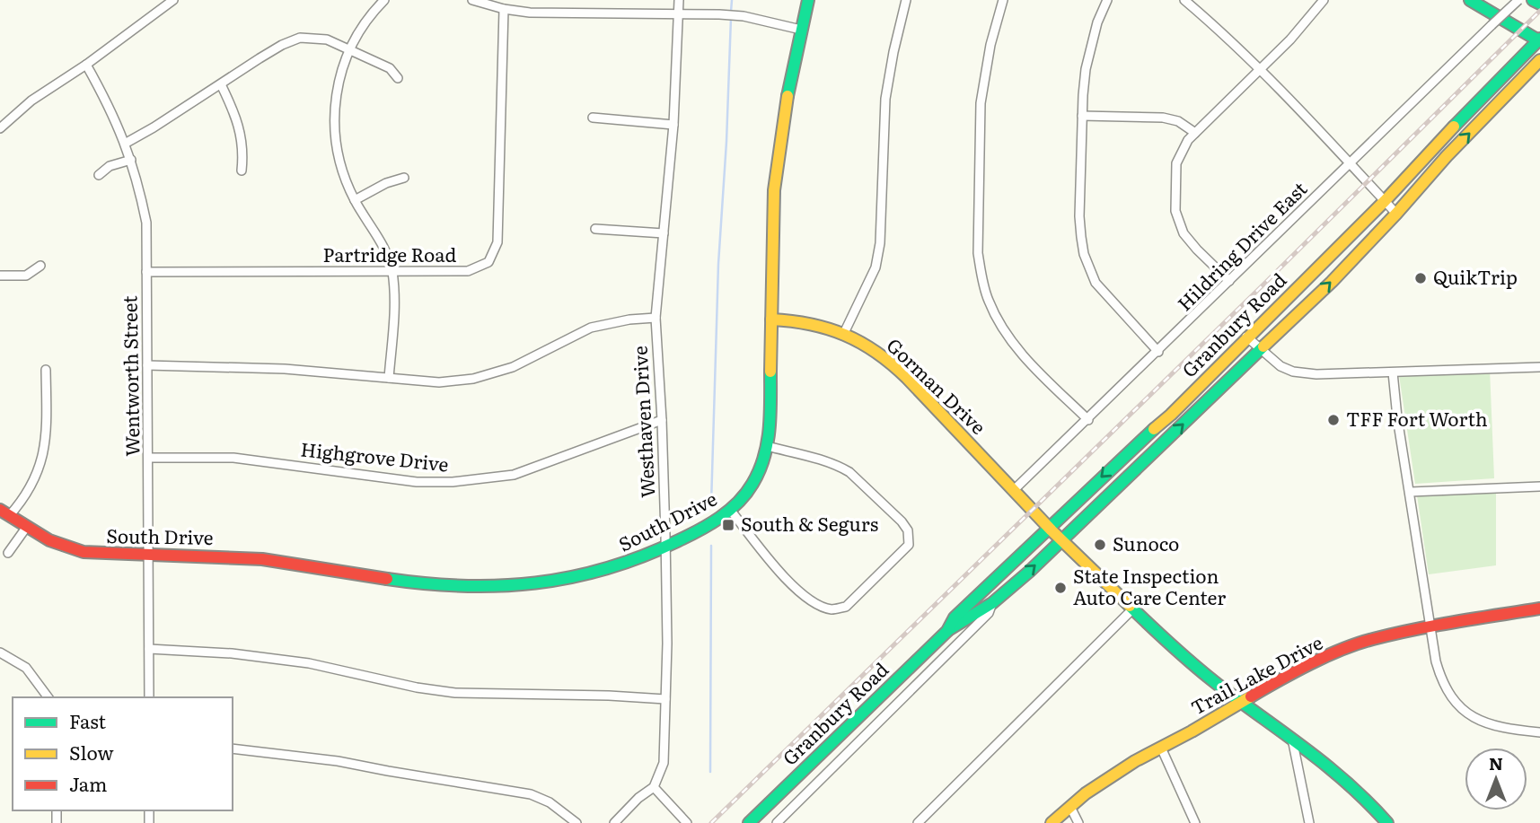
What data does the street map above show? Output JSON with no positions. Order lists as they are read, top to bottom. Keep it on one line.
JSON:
{"streets":{"main road":["Granbury Road","Gorman Drive","South Drive","Trail Lake Drive"],"street":["Hildring Drive East","Partridge Road","Wentworth Street","Westhaven Drive","Highgrove Drive"]},"crossings":[["Hildring Drive East","Gorman Drive"],["Partridge Road","Wentworth Street"],["Granbury Road","Gorman Drive"],["Wentworth Street","Highgrove Drive"],["Wentworth Street","South Drive"],["Gorman Drive","South Drive"],["Gorman Drive","Trail Lake Drive"],["Westhaven Drive","Highgrove Drive"],["Westhaven Drive","South Drive"]],"places":{"other":["QuikTrip","TFF Fort Worth","Sunoco","State Inspection Auto Care Center"],"transit":["South & Segurs"]},"legend":["Fast","Slow","Jam"],"north":"top"}
